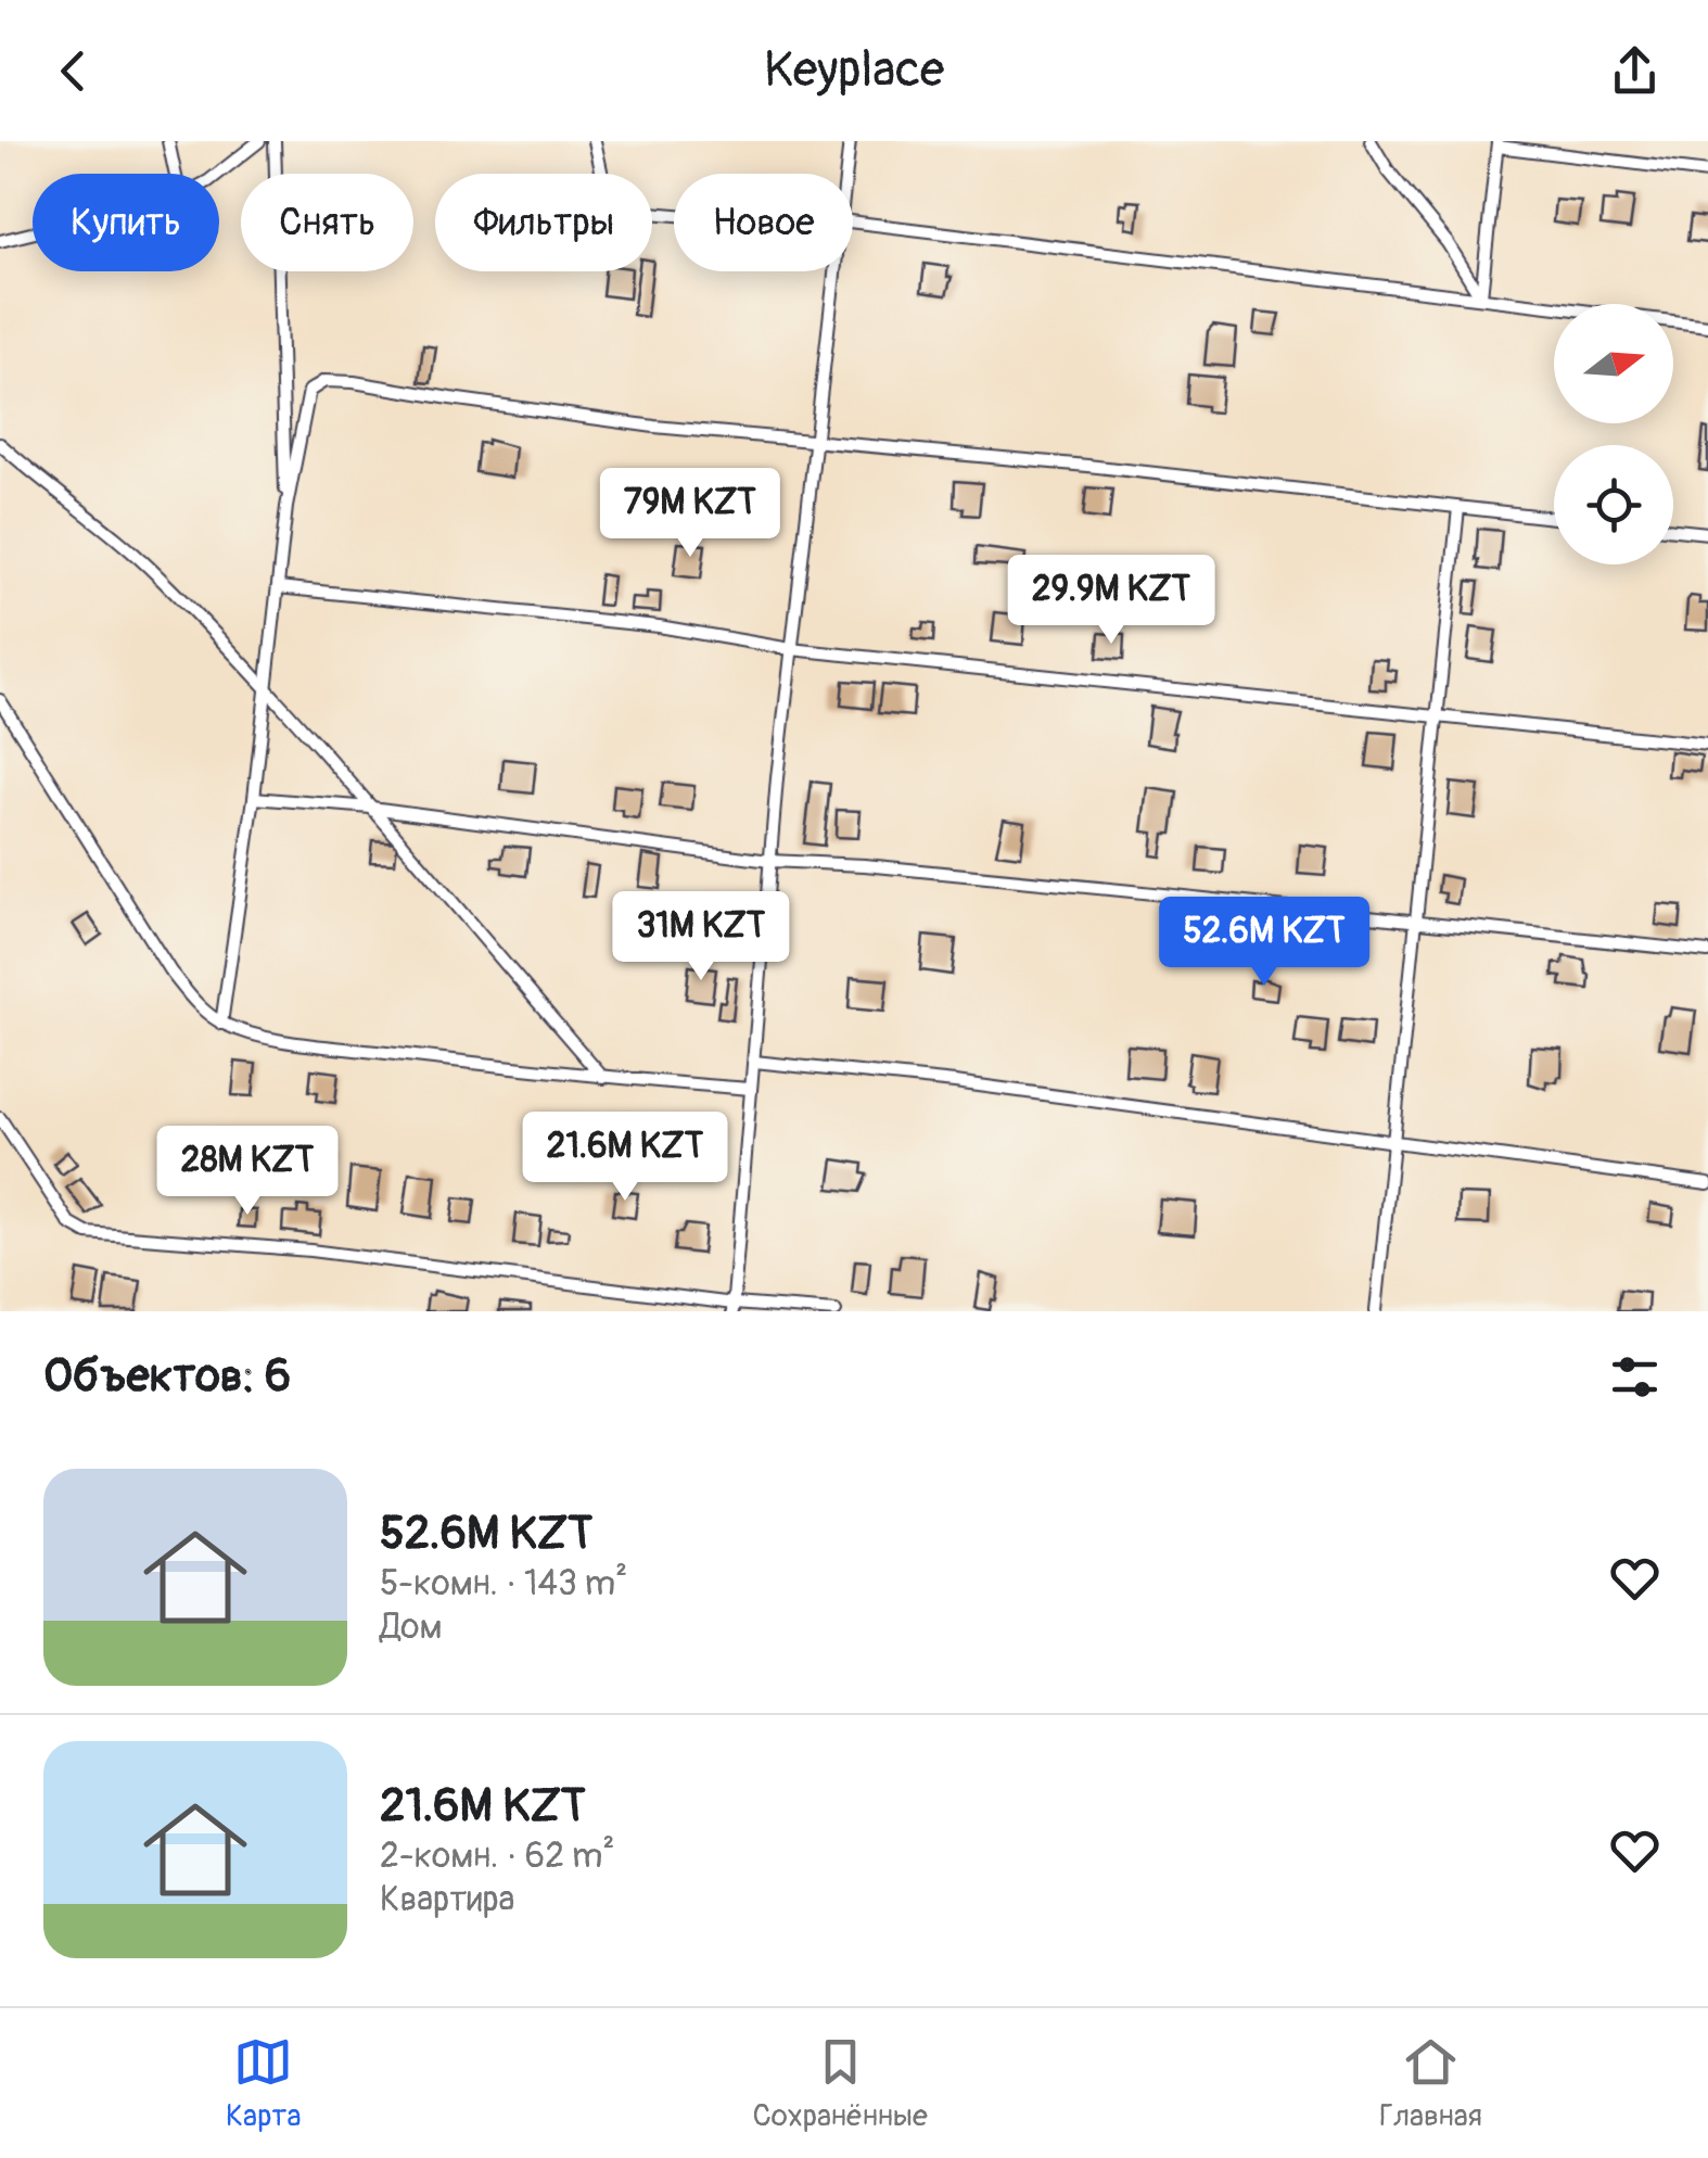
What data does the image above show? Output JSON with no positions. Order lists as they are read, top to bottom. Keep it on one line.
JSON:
{"north":"right","page":{"header":"Keyplace","chip":["Купить","Снять","Фильтры","Новое"],"price":["79M KZT","29.9M KZT","31M KZT","52.6M KZT","21.6M KZT","28M KZT"],"heading":"Объектов: 6","list":[{"name":"52.6M KZT","note":"5-комн. · 143 m² · Дом"},{"name":"21.6M KZT","note":"2-комн. · 62 m² · Квартира"}],"tabs":["Карта","Сохранённые","Главная"]}}
